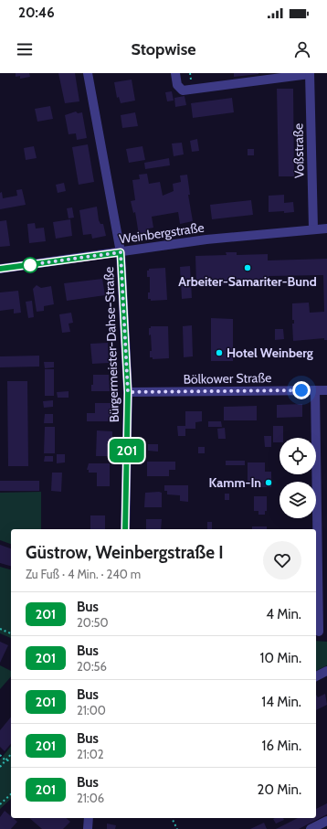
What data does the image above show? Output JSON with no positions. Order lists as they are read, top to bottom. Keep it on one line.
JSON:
{"streets":{"street":["Voßstraße","Weinbergstraße","Bürgermeister-Dahse-Straße","Bölkower Straße"]},"crossings":[["Voßstraße","Weinbergstraße"],["Weinbergstraße","Bürgermeister-Dahse-Straße"],["Bürgermeister-Dahse-Straße","Bölkower Straße"]],"places":["Arbeiter-Samariter-Bund","Hotel Weinberg","Kamm-In"],"lines":["bus line 201"],"page":{"status":"20:46","header":"Stopwise","on_map":"201","heading":["Güstrow, Weinbergstraße I","Zu Fuß · 4 Min. · 240 m"],"list":[{"mark":"201","name":"Bus","note":"20:50","value":"4 Min."},{"mark":"201","name":"Bus","note":"20:56","value":"10 Min."},{"mark":"201","name":"Bus","note":"21:00","value":"14 Min."},{"mark":"201","name":"Bus","note":"21:02","value":"16 Min."},{"mark":"201","name":"Bus","note":"21:06","value":"20 Min."}]}}
